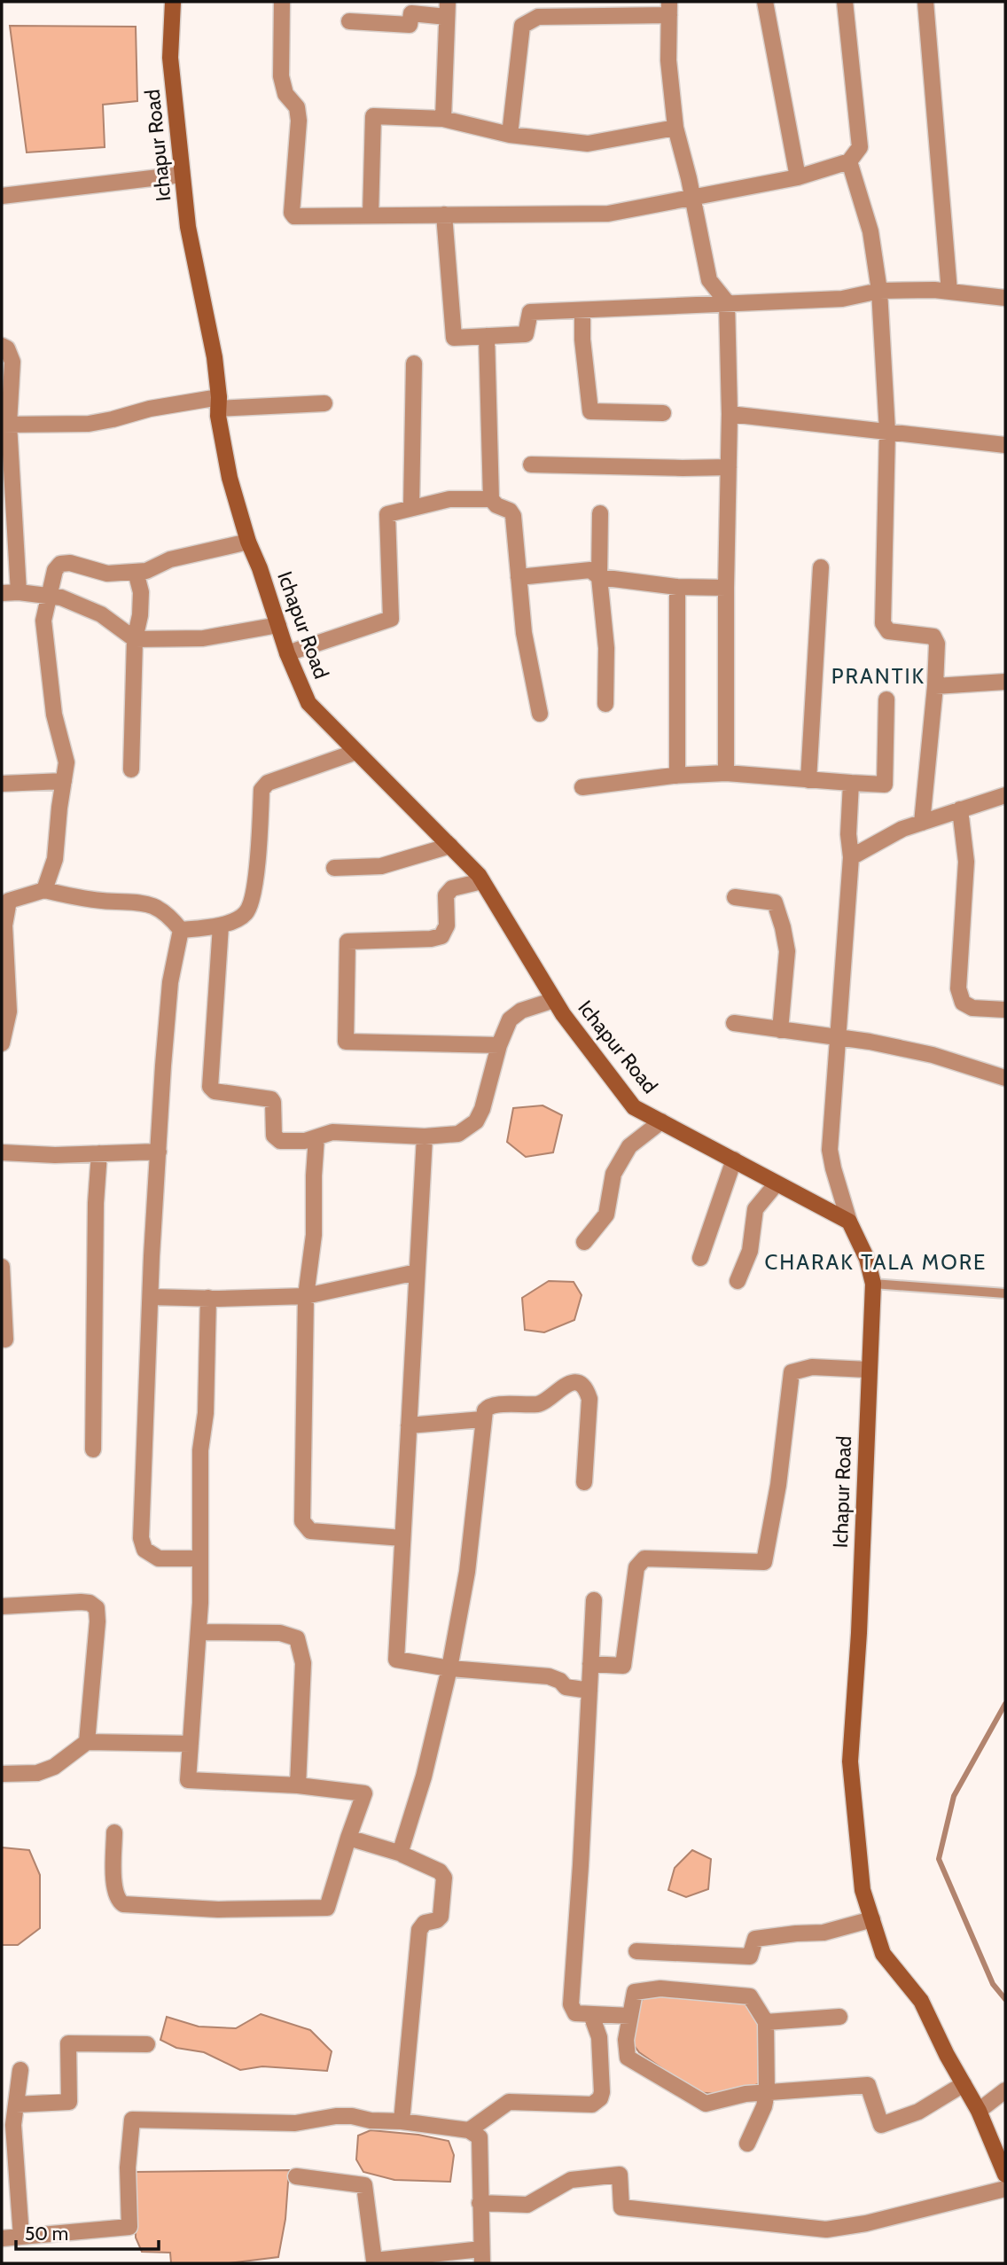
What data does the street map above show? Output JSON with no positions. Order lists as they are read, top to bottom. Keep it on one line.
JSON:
{"streets":{"street":["Ichapur Road"]},"districts":["PRANTIK","CHARAK TALA MORE"],"scale_bar":"50 m"}
